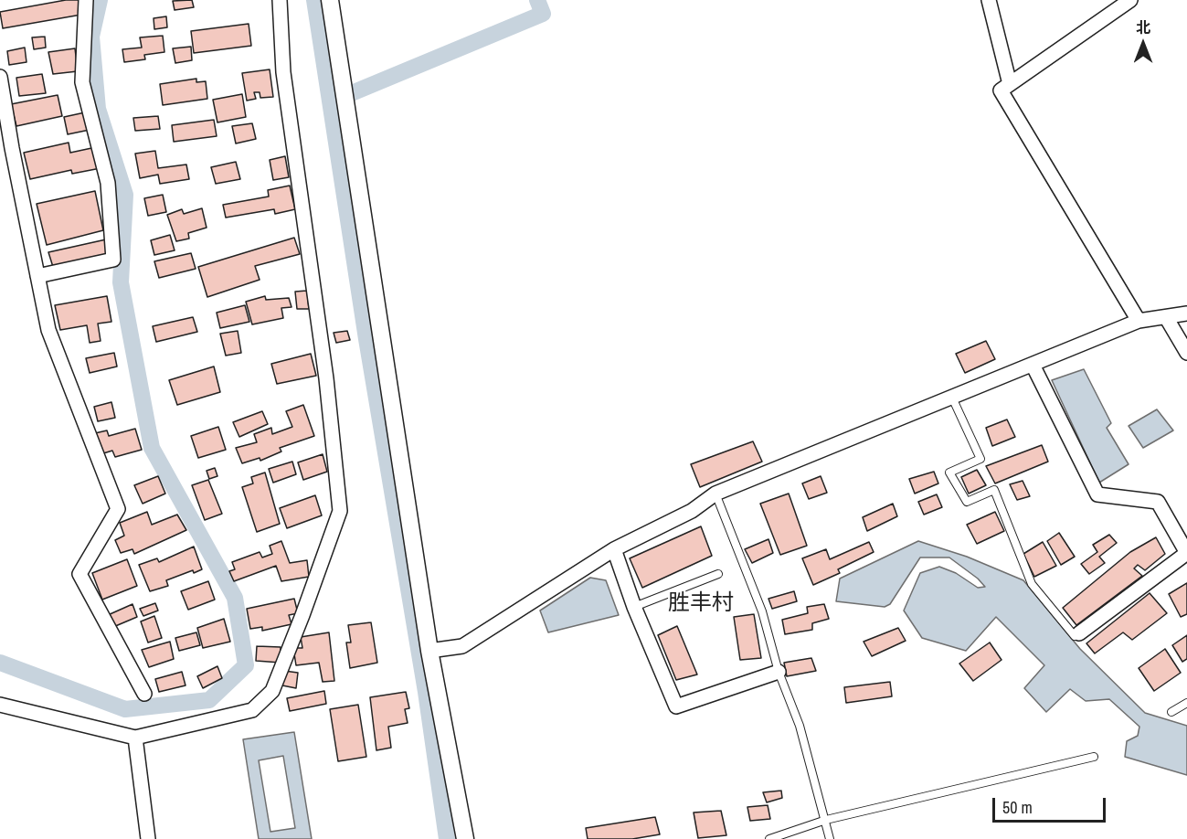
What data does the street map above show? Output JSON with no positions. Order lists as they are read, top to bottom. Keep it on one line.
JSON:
{"districts":["胜丰村"],"scale_bar":"50 m","north":"top"}
